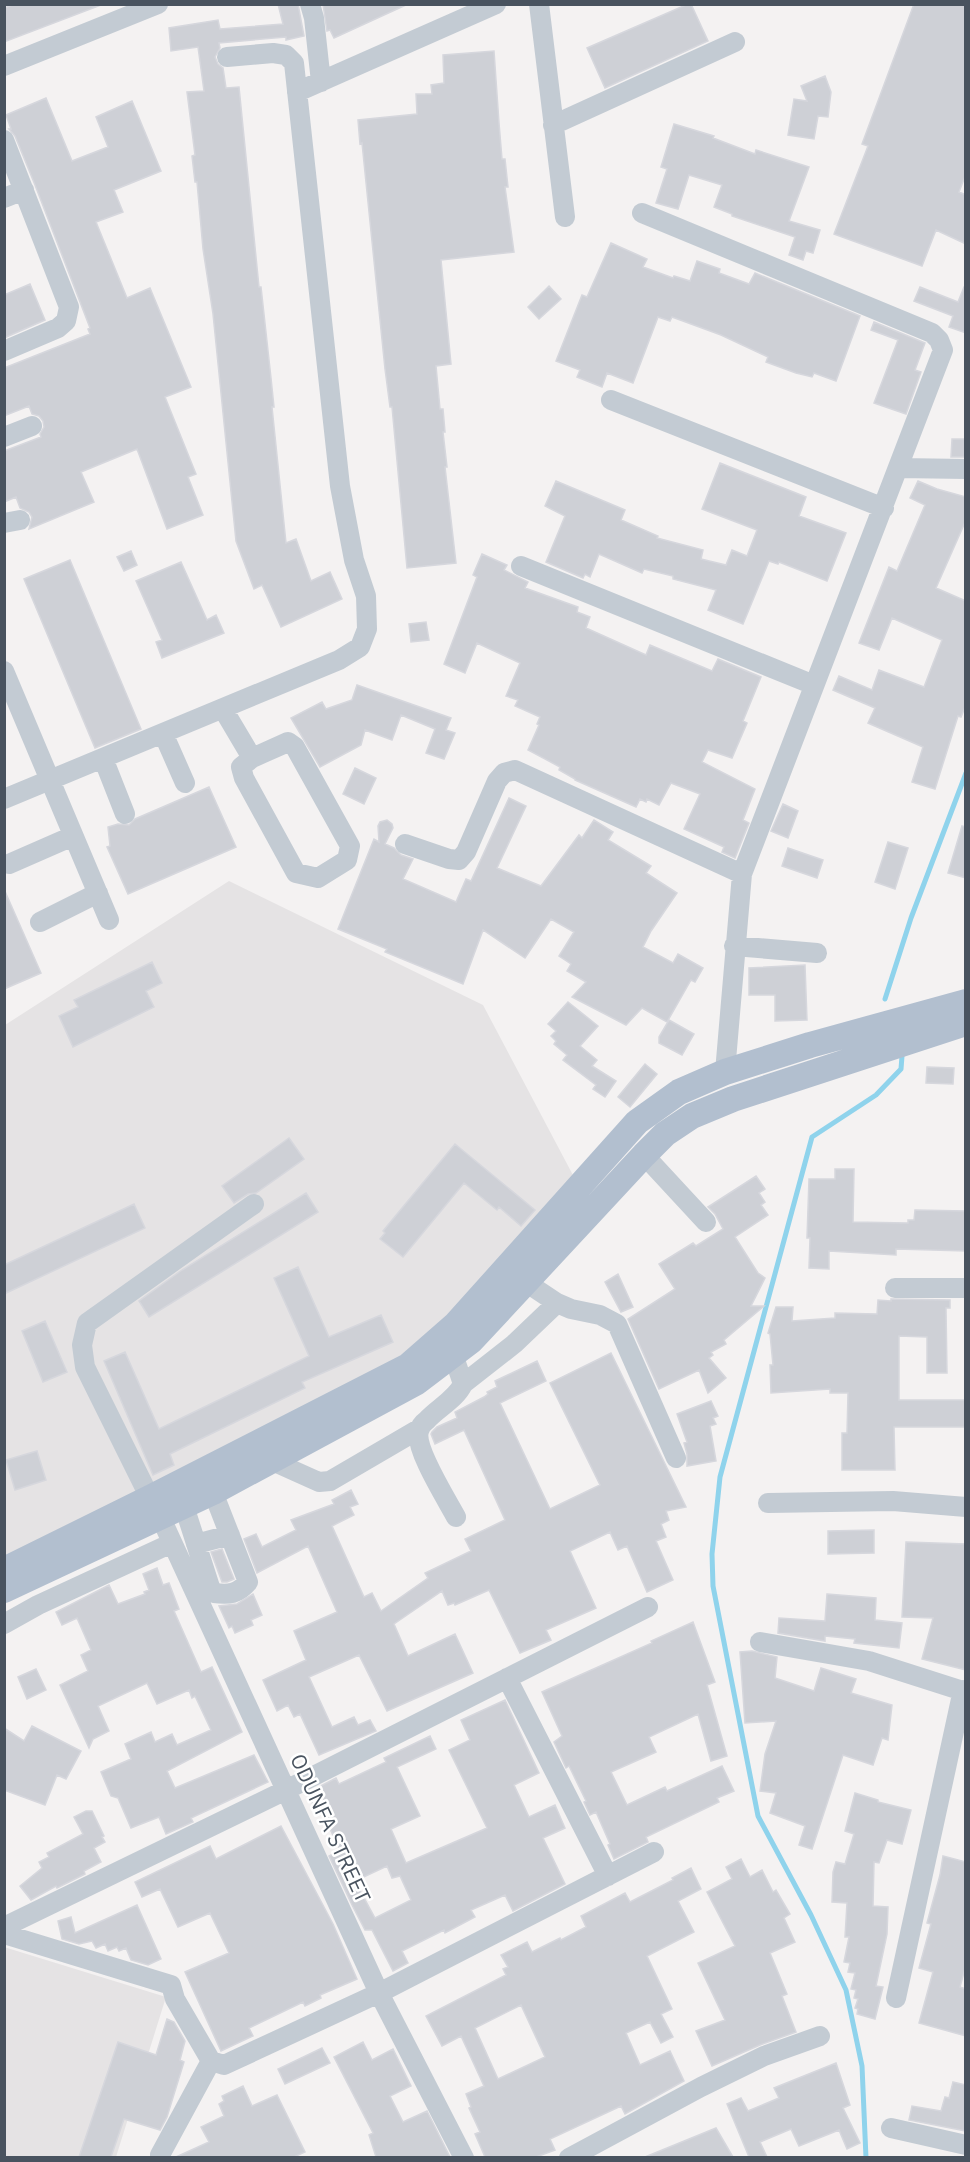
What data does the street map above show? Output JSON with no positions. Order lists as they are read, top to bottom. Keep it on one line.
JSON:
{"streets":{"street":["ODUNFA STREET"]}}
